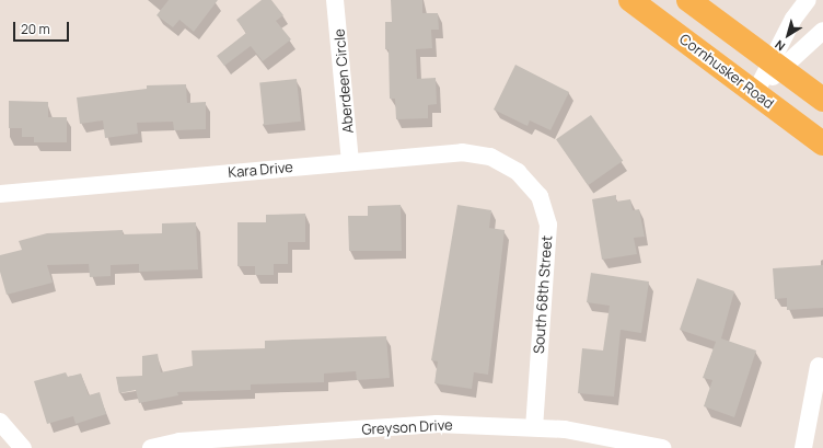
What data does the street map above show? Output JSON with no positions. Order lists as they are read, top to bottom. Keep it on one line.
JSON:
{"streets":{"main road":["Cornhusker Road"],"street":["Aberdeen Circle","Kara Drive","South 68th Street","Greyson Drive"]},"crossings":[["Aberdeen Circle","Kara Drive"],["Kara Drive","South 68th Street"],["South 68th Street","Greyson Drive"]],"scale_bar":"20 m","north":"bottom left"}
